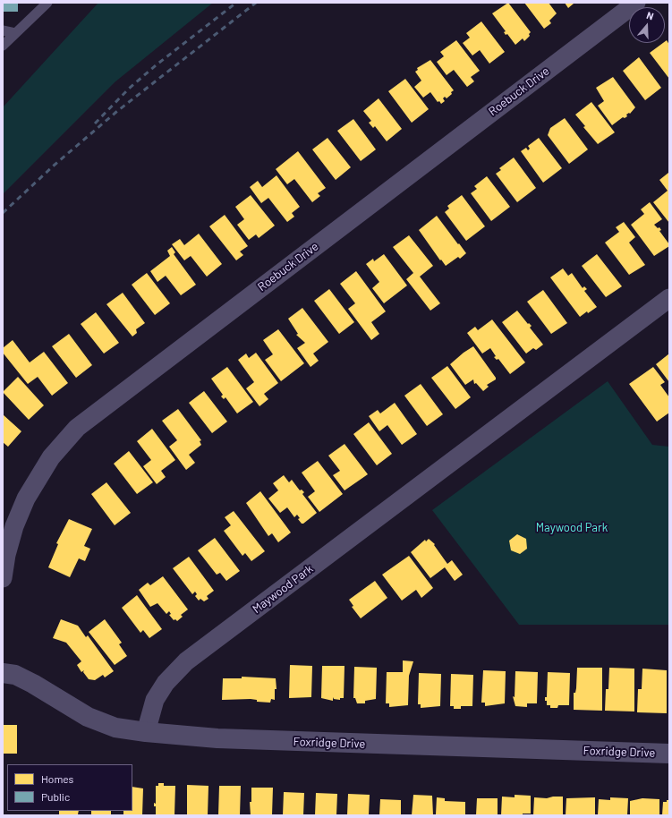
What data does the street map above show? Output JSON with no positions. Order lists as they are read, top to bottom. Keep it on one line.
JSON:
{"streets":{"street":["Roebuck Drive","Maywood Park","Foxridge Drive"]},"crossings":[["Maywood Park","Foxridge Drive"]],"parks":["Maywood Park"],"legend":["Homes","Public"],"north":"top"}
